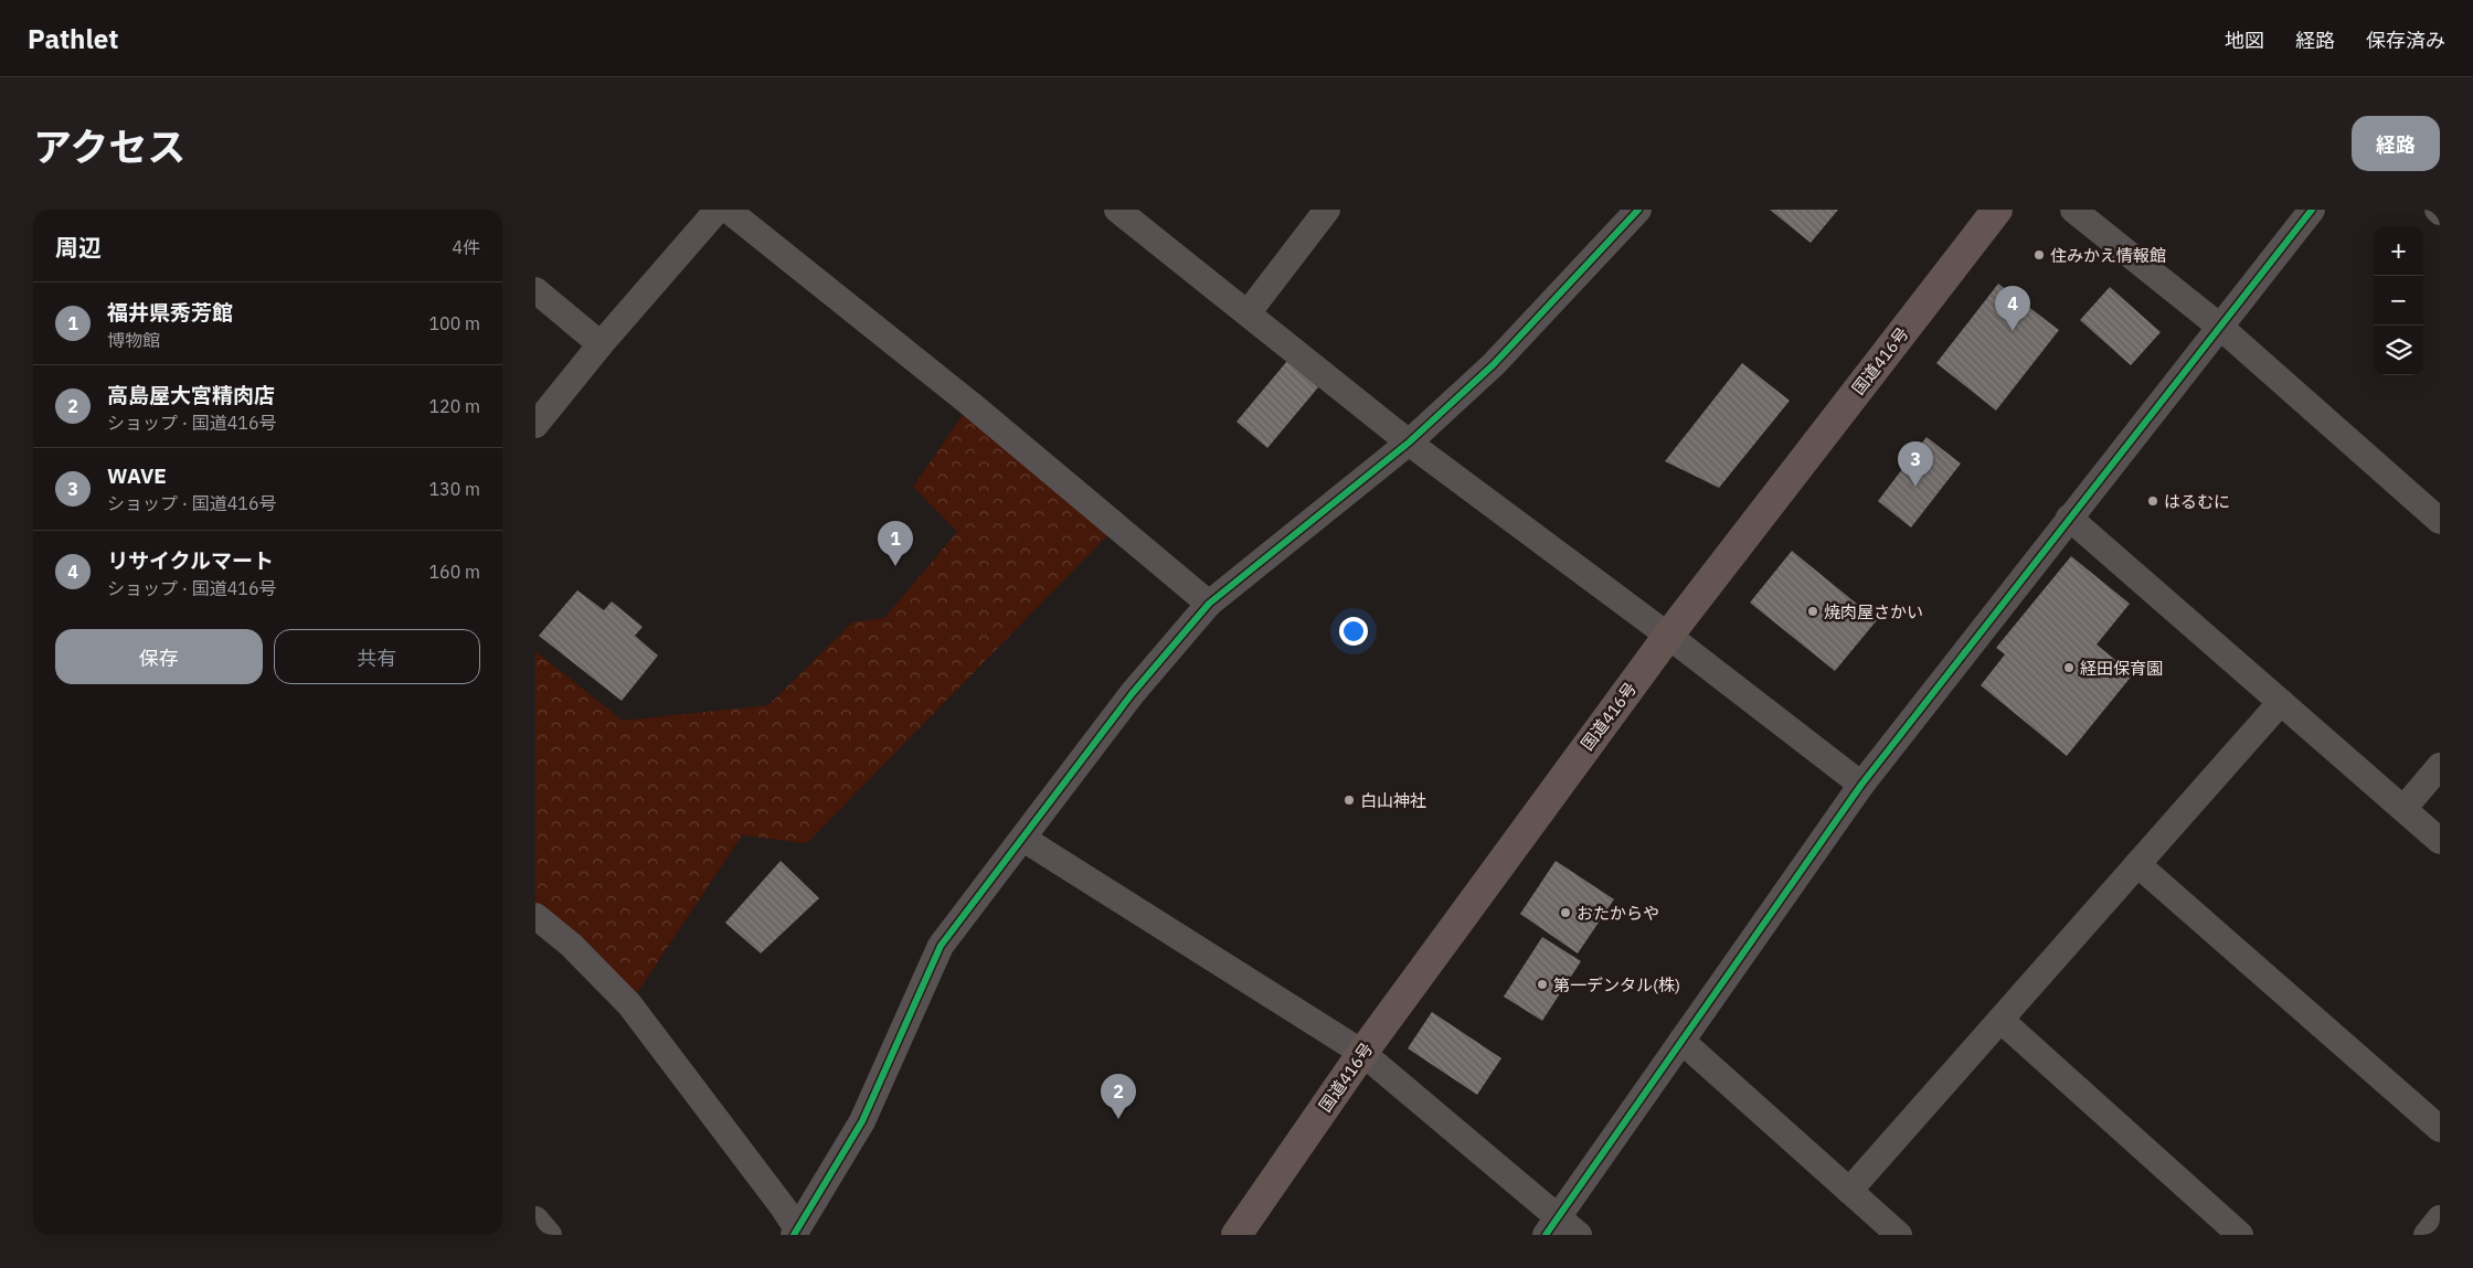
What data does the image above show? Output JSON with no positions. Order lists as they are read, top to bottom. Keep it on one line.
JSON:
{"streets":{"highway":["国道416号"]},"places":["住みかえ情報館","はるむに","焼肉屋さかい","経田保育園","白山神社","おたからや","第一デンタル(株)"],"page":{"header":"Pathlet","nav":["地図","経路","保存済み"],"title":"アクセス","buttons":["経路",["保存","共有"]],"heading":["周辺","4件"],"map_buttons":["+","−"],"list":[{"mark":"1","name":"福井県秀芳館","note":"博物館","value":"100 m"},{"mark":"2","name":"高島屋大宮精肉店","note":"ショップ · 国道416号","value":"120 m"},{"mark":"3","name":"WAVE","note":"ショップ · 国道416号","value":"130 m"},{"mark":"4","name":"リサイクルマート","note":"ショップ · 国道416号","value":"160 m"}],"pins":["4","3","1","2"]}}
